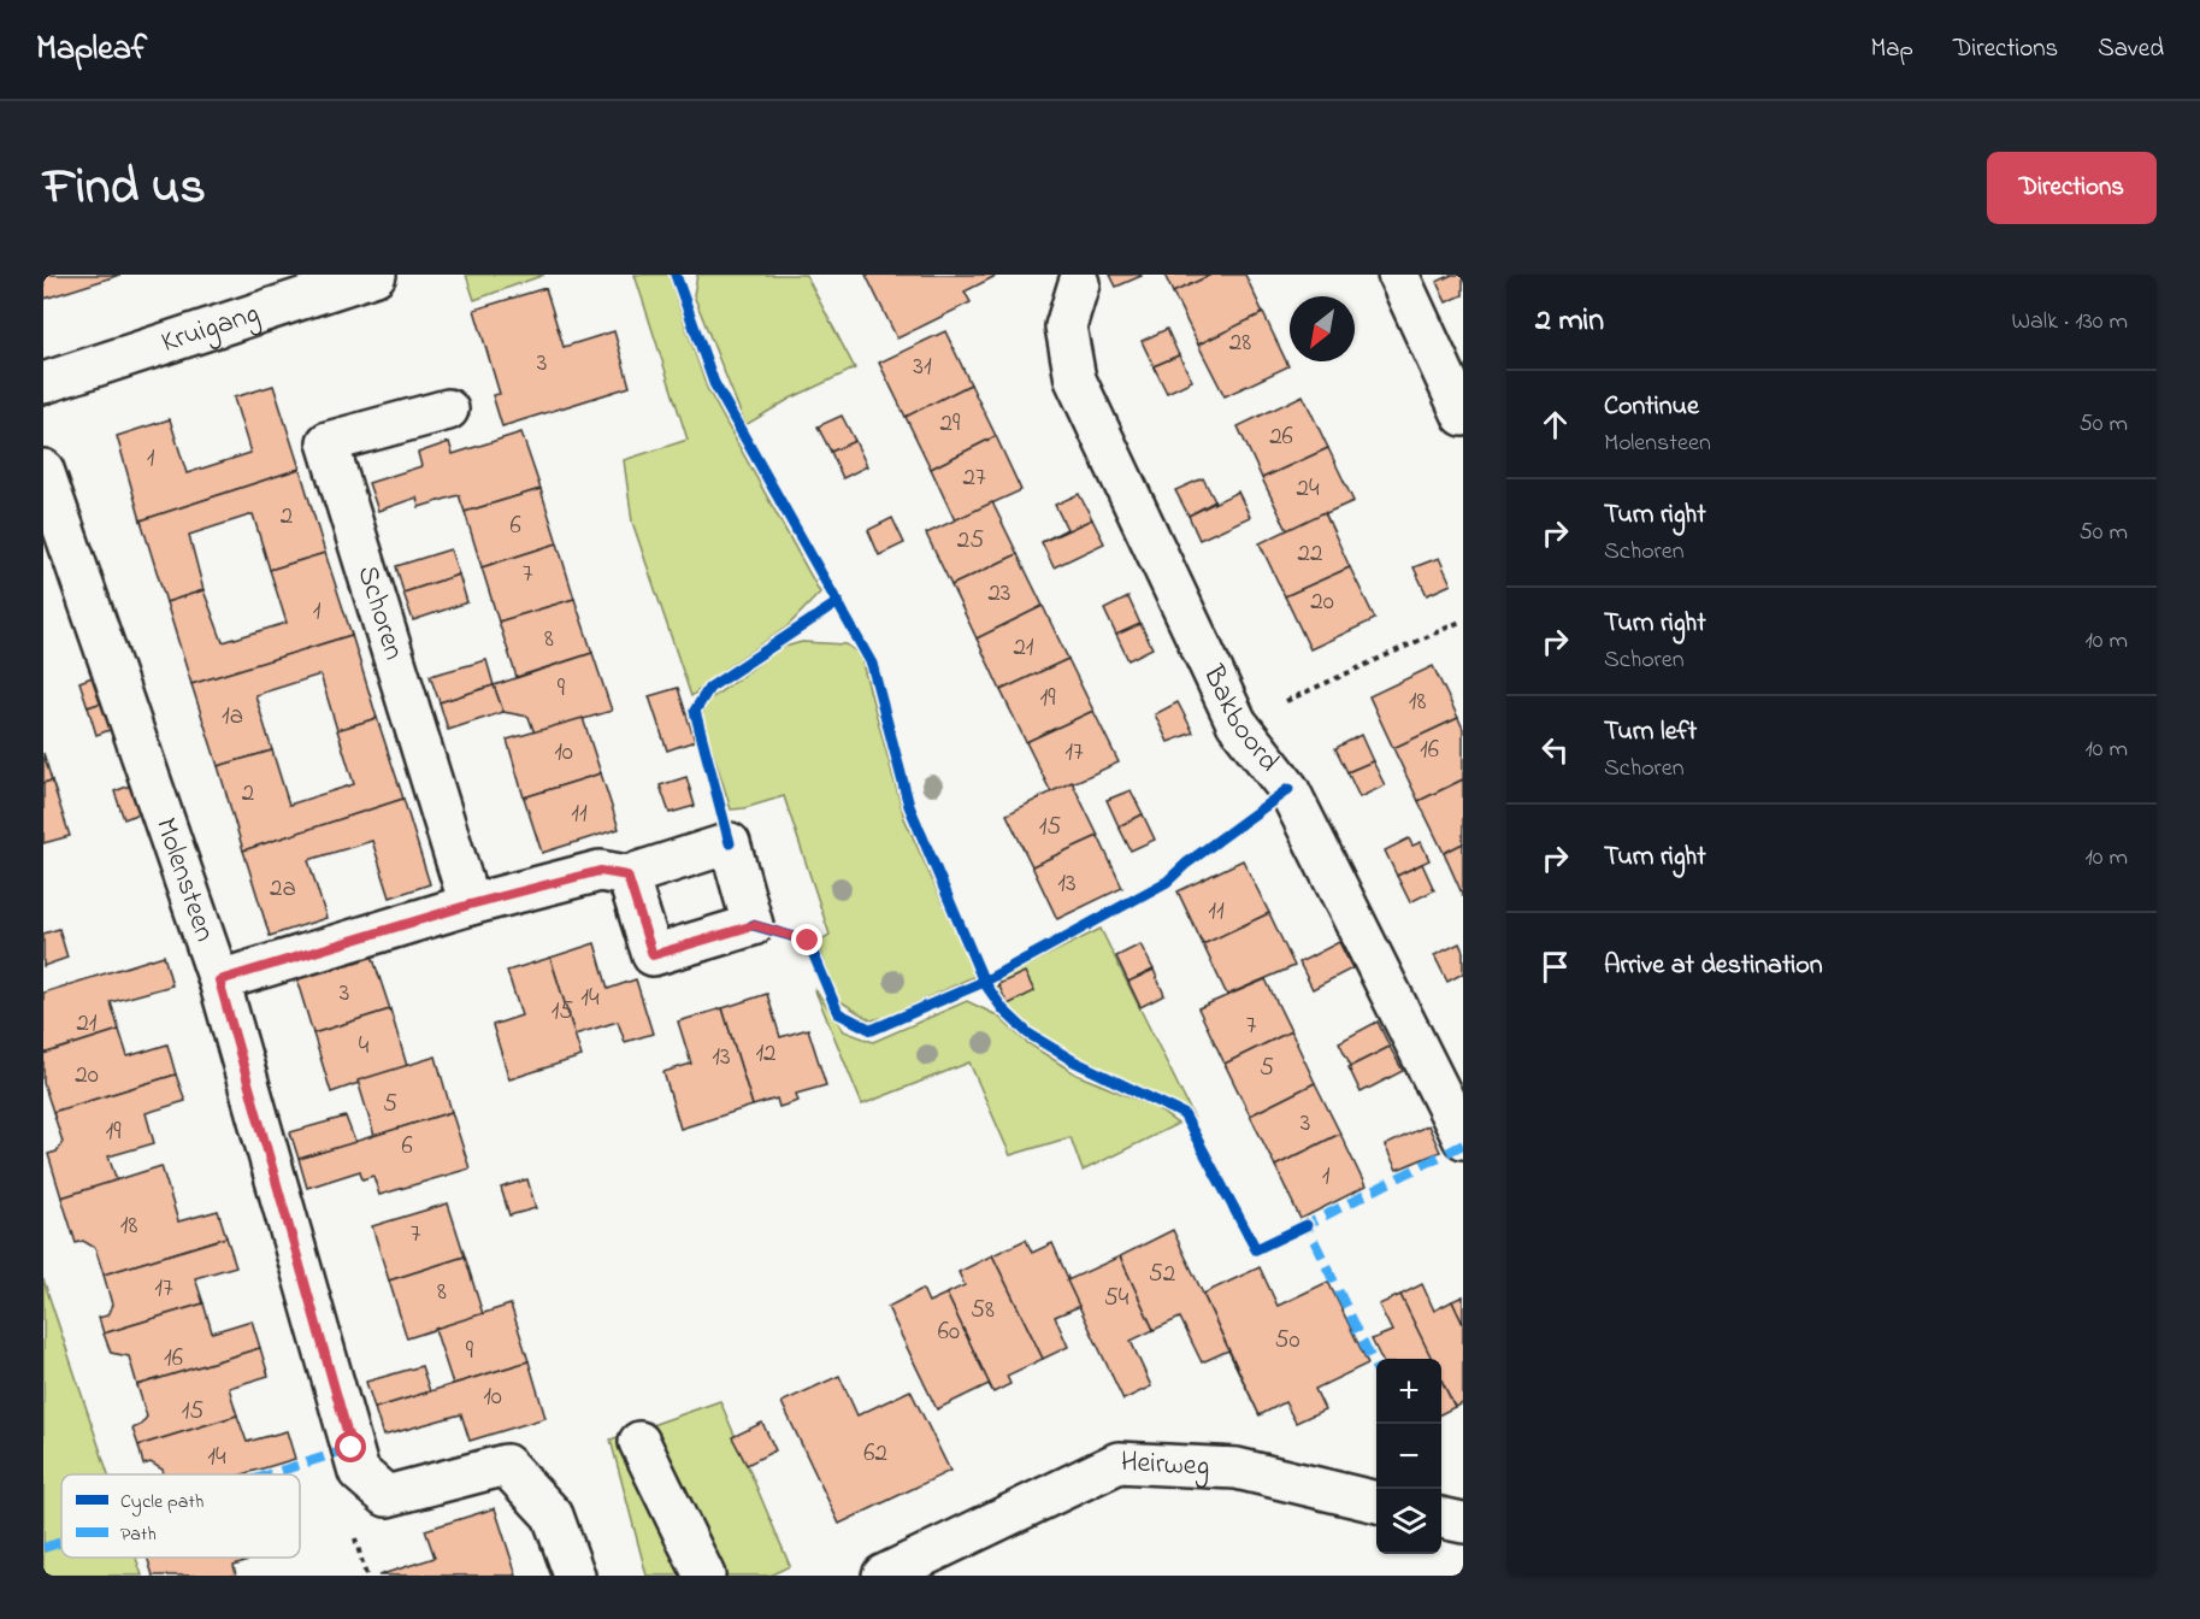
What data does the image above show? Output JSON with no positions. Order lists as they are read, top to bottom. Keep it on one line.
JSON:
{"streets":{"street":["Kruigang","Schoren","Bakboord","Molensteen","Heirweg"]},"house_numbers":["28","3","31","29","26","1","27","24","2","6","25","22","7","23","20","1","8","21","9","19","18","1a","16","10","17","2","11","15","13","2a","11","3","14","15","21","7","4","12","13","5","20","5","3","19","6","1","18","7","52","17","8","54","58","60","50","9","16","10","15","62","14"],"legend":["Cycle path","Path"],"north":"bottom left","page":{"header":"Mapleaf","nav":["Map","Directions","Saved"],"title":"Find us","buttons":"Directions","heading":["2 min","Walk · 130 m"],"list":[["Continue","Molensteen","50 m"],["Turn right","Schoren","50 m"],["Turn right","Schoren","10 m"],["Turn left","Schoren","10 m"],["Turn right","10 m"],"Arrive at destination"],"map_buttons":["+","−"]}}
